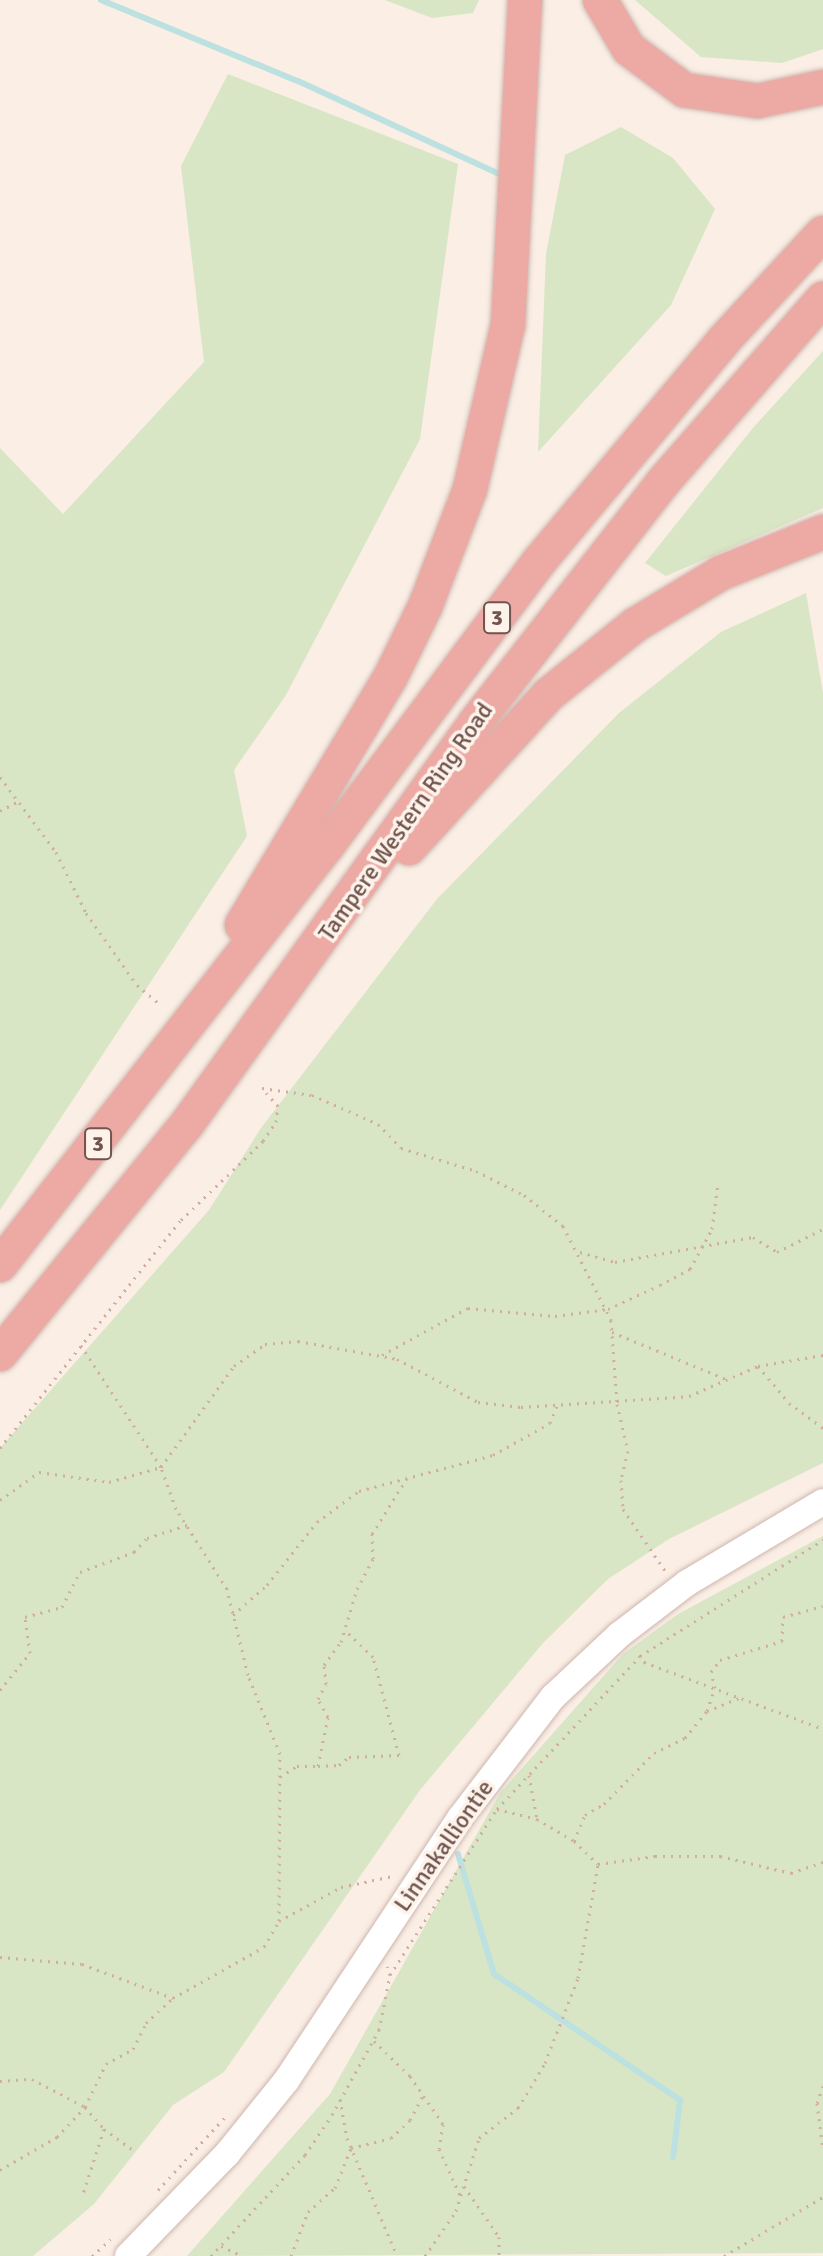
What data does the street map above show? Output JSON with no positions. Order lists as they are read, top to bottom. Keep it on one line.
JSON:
{"streets":{"highway":["3","Tampere Western Ring Road"],"main road":["Linnakalliontie"]}}
